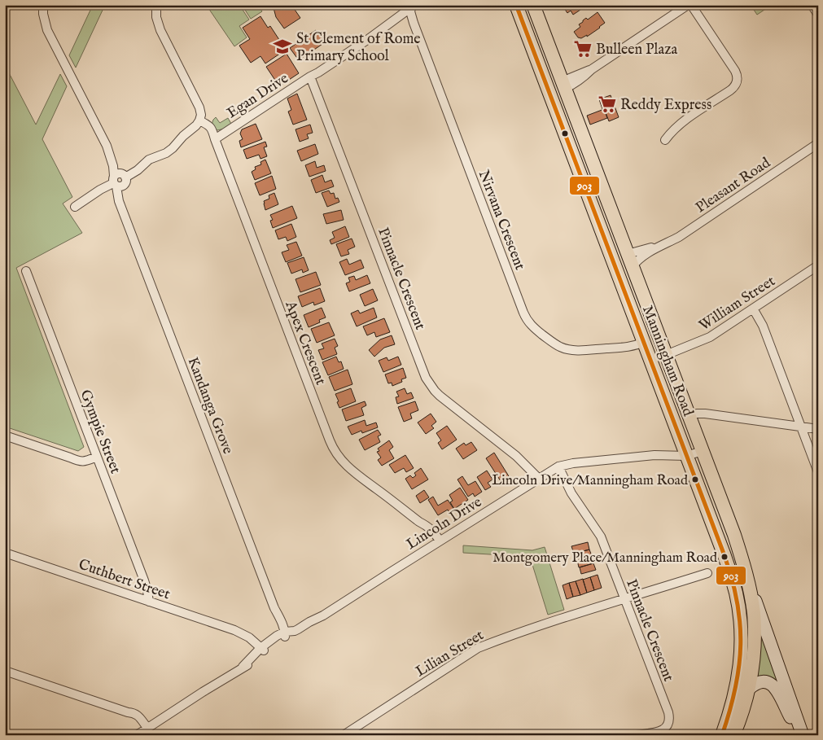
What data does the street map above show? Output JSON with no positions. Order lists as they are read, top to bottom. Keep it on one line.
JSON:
{"streets":{"main road":["Manningham Road"],"street":["Egan Drive","Pleasant Road","Nirvana Crescent","Pinnacle Crescent","William Street","Apex Crescent","Kandanga Grove","Gympie Street","Lincoln Drive","Cuthbert Street","Lilian Street"]},"crossings":[["Egan Drive","Nirvana Crescent"],["Egan Drive","Pinnacle Crescent"],["Egan Drive","Apex Crescent"],["Pleasant Road","Manningham Road"],["Nirvana Crescent","Manningham Road"],["Pinnacle Crescent","Lincoln Drive"],["Pinnacle Crescent","Lilian Street"],["William Street","Manningham Road"],["Apex Crescent","Lincoln Drive"],["Manningham Road","Lincoln Drive"],["Kandanga Grove","Lincoln Drive"],["Gympie Street","Cuthbert Street"],["Lincoln Drive","Cuthbert Street"]],"places":{"school or university":["St Clement of Rome Primary School"],"supermarket":["Bulleen Plaza","Reddy Express"],"other":["Lincoln Drive/Manningham Road","Montgomery Place/Manningham Road"]},"lines":["transit line 903"]}
